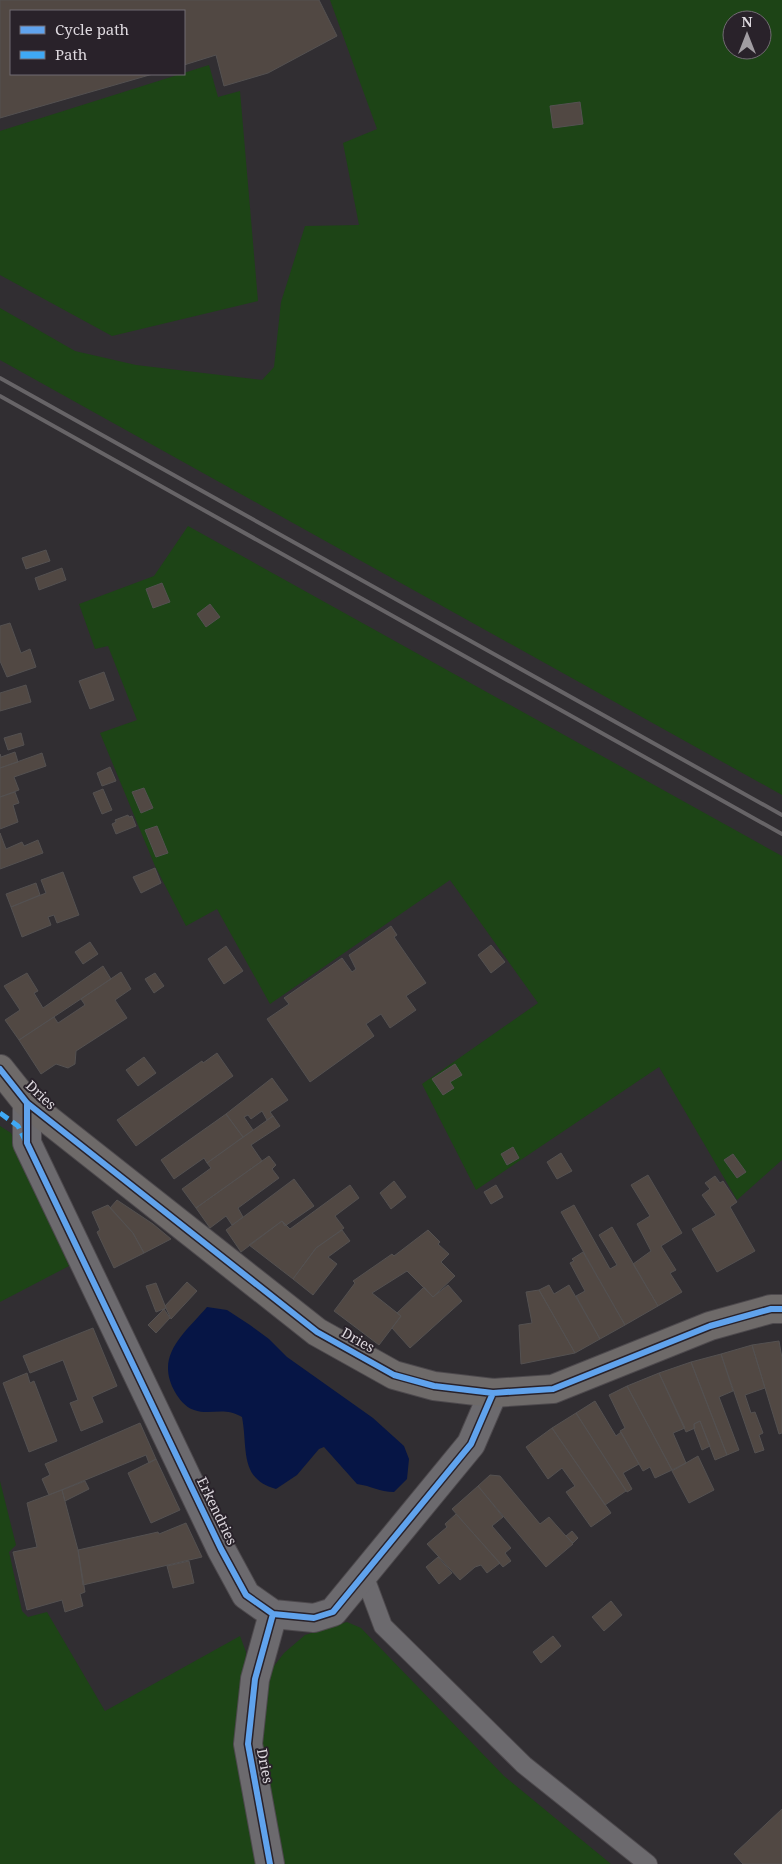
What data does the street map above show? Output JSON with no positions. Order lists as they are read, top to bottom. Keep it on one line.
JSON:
{"streets":{"street":["Dries","Erkendries"]},"crossings":[["Dries","Erkendries"]],"legend":["Cycle path","Path"],"north":"top"}
